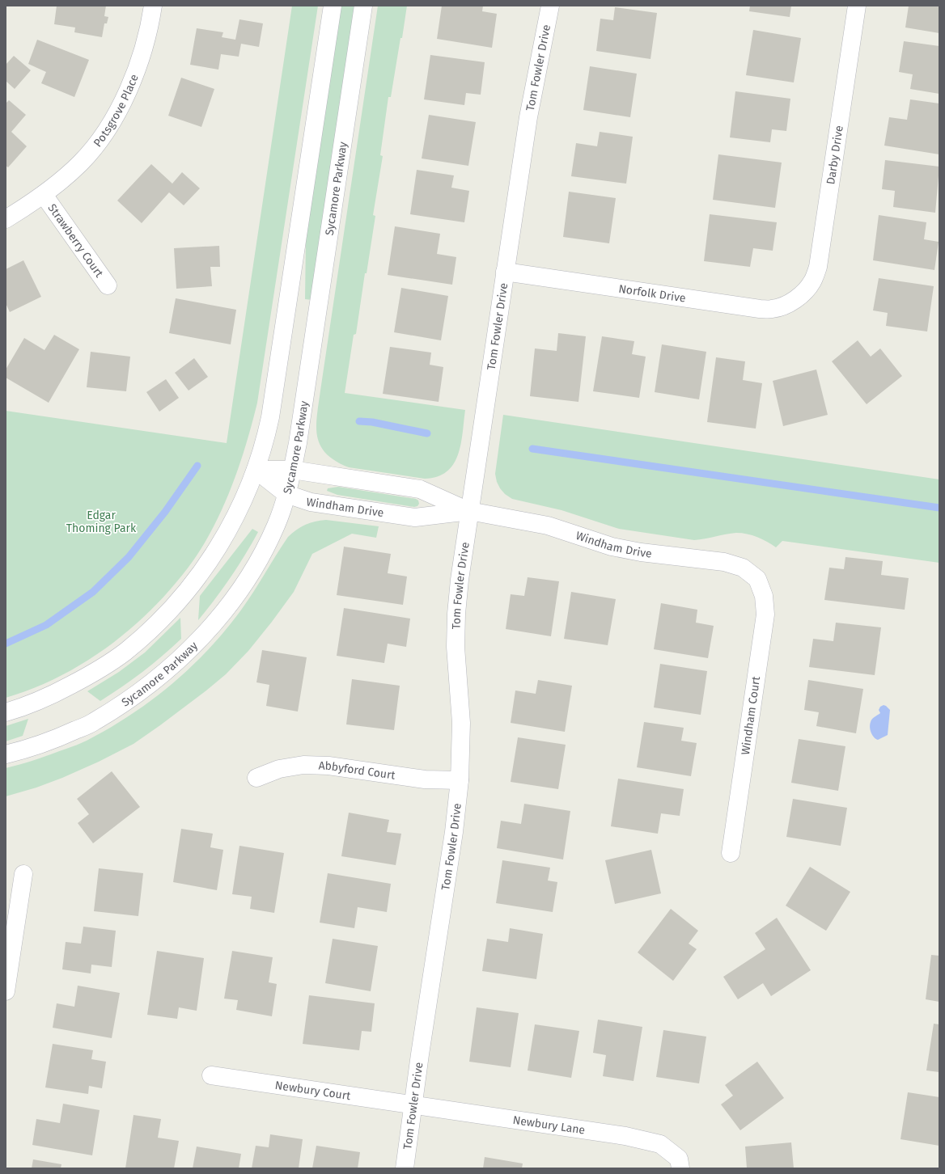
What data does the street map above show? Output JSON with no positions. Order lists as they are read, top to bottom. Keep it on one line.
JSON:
{"streets":{"street":["Tom Fowler Drive","Potsgrove Place","Darby Drive","Sycamore Parkway","Strawberry Court","Norfolk Drive","Windham Drive","Windham Court","Abbyford Court","Newbury Court","Newbury Lane"]},"crossings":[["Tom Fowler Drive","Norfolk Drive"],["Tom Fowler Drive","Windham Drive"],["Tom Fowler Drive","Abbyford Court"],["Tom Fowler Drive","Newbury Court"],["Tom Fowler Drive","Newbury Lane"],["Potsgrove Place","Strawberry Court"],["Darby Drive","Norfolk Drive"],["Sycamore Parkway","Windham Drive"],["Windham Drive","Windham Court"],["Newbury Court","Newbury Lane"]],"parks":["Edgar Thoming Park"]}
